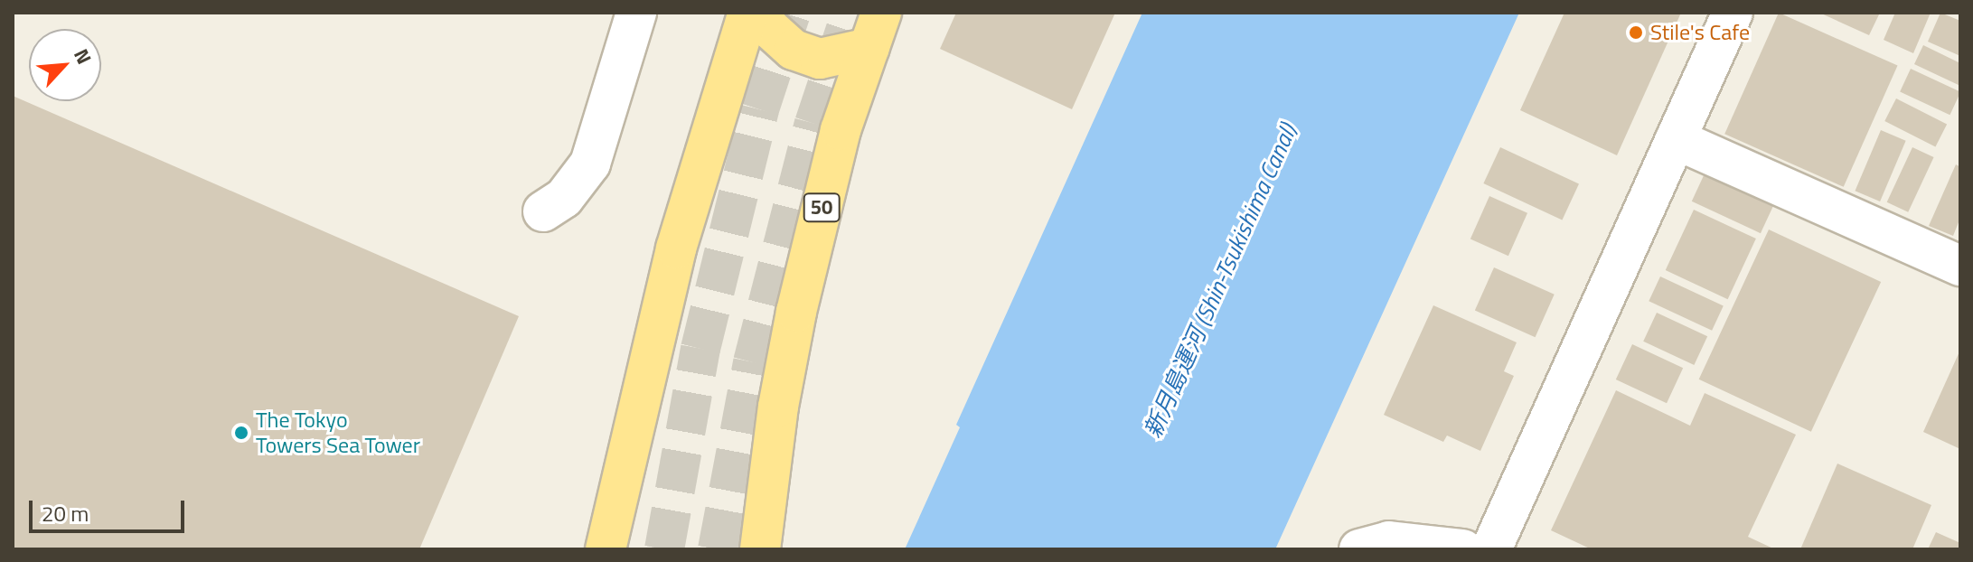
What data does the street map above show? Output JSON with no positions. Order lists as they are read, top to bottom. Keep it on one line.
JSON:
{"streets":{"main road":["50"]},"water":["新月島運河 (Shin-Tsukishima Canal)"],"places":["Stile's Cafe","The Tokyo Towers Sea Tower"],"scale_bar":"20 m","north":"top right"}
